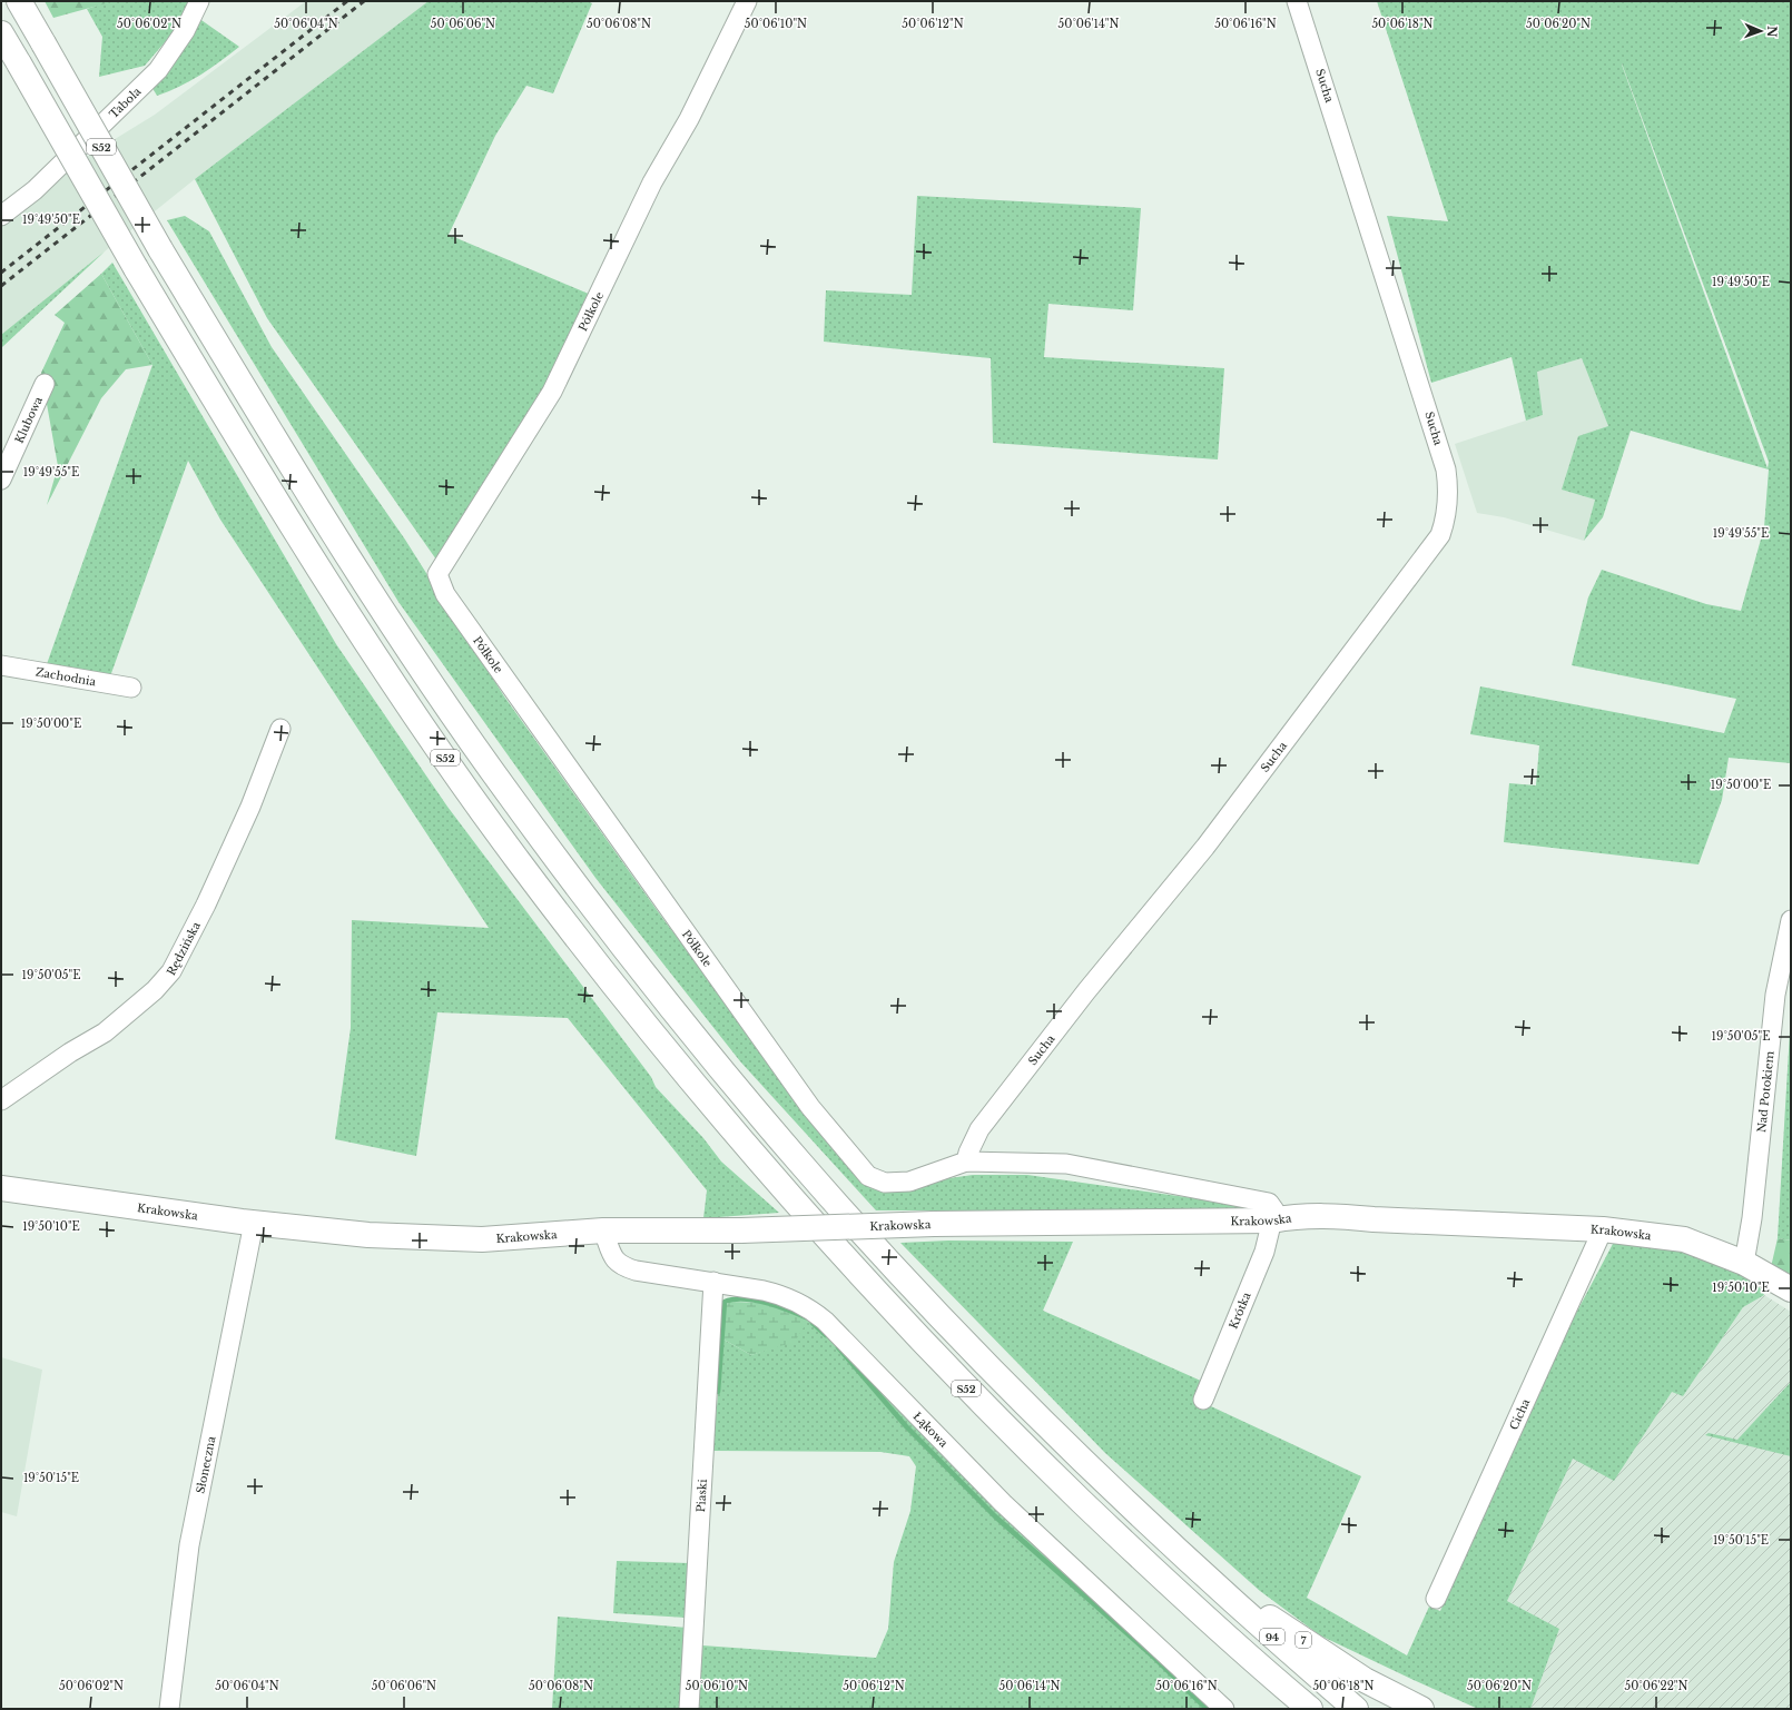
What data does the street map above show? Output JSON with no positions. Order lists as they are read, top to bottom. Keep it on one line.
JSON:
{"streets":{"main road":["S52","Krakowska","94","7"],"street":["Sucha","Tabola","Półkole","Klubowa","Zachodnia","Rędzińska","Nad Potokiem","Krótka","Cicha","Łąkowa","Słoneczna","Piaski"]},"crossings":[["Sucha","Półkole"],["S52","94"],["S52","7"],["Nad Potokiem","Krakowska"],["Krakowska","Krótka"],["Krakowska","Cicha"],["Krakowska","Łąkowa"],["Krakowska","Słoneczna"],["Łąkowa","Piaski"],["94","7"]],"north":"right","coordinates":["50°06'02\"N","50°06'04\"N","50°06'06\"N","50°06'08\"N","50°06'10\"N","50°06'12\"N","50°06'14\"N","50°06'16\"N","50°06'18\"N","50°06'20\"N","19°49'50\"E","19°49'55\"E","19°50'00\"E","19°50'05\"E","19°50'10\"E","19°50'15\"E","50°06'22\"N"]}
